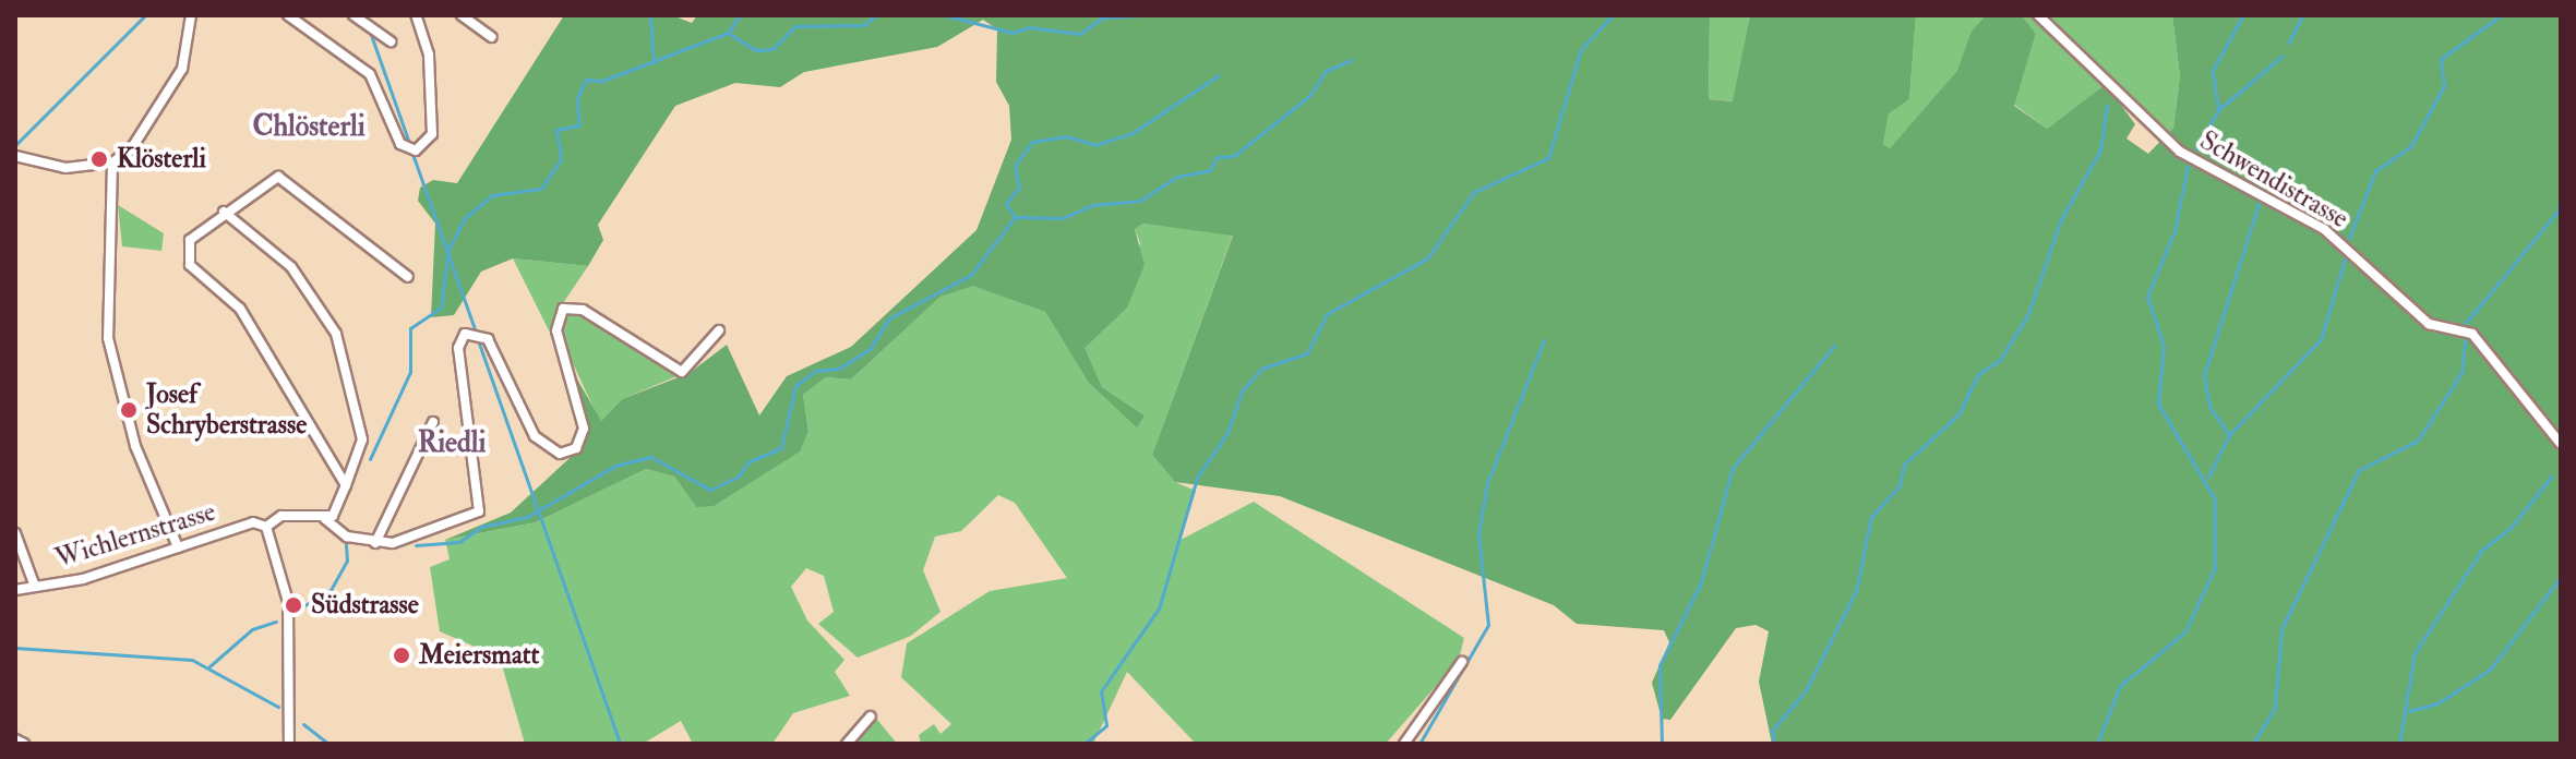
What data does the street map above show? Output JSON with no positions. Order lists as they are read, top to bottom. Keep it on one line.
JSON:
{"streets":{"street":["Schwendistrasse","Wichlernstrasse"]},"districts":["Chlösterli","Riedli"],"places":["Klösterli","Josef Schryberstrasse","Südstrasse","Meiersmatt"]}
